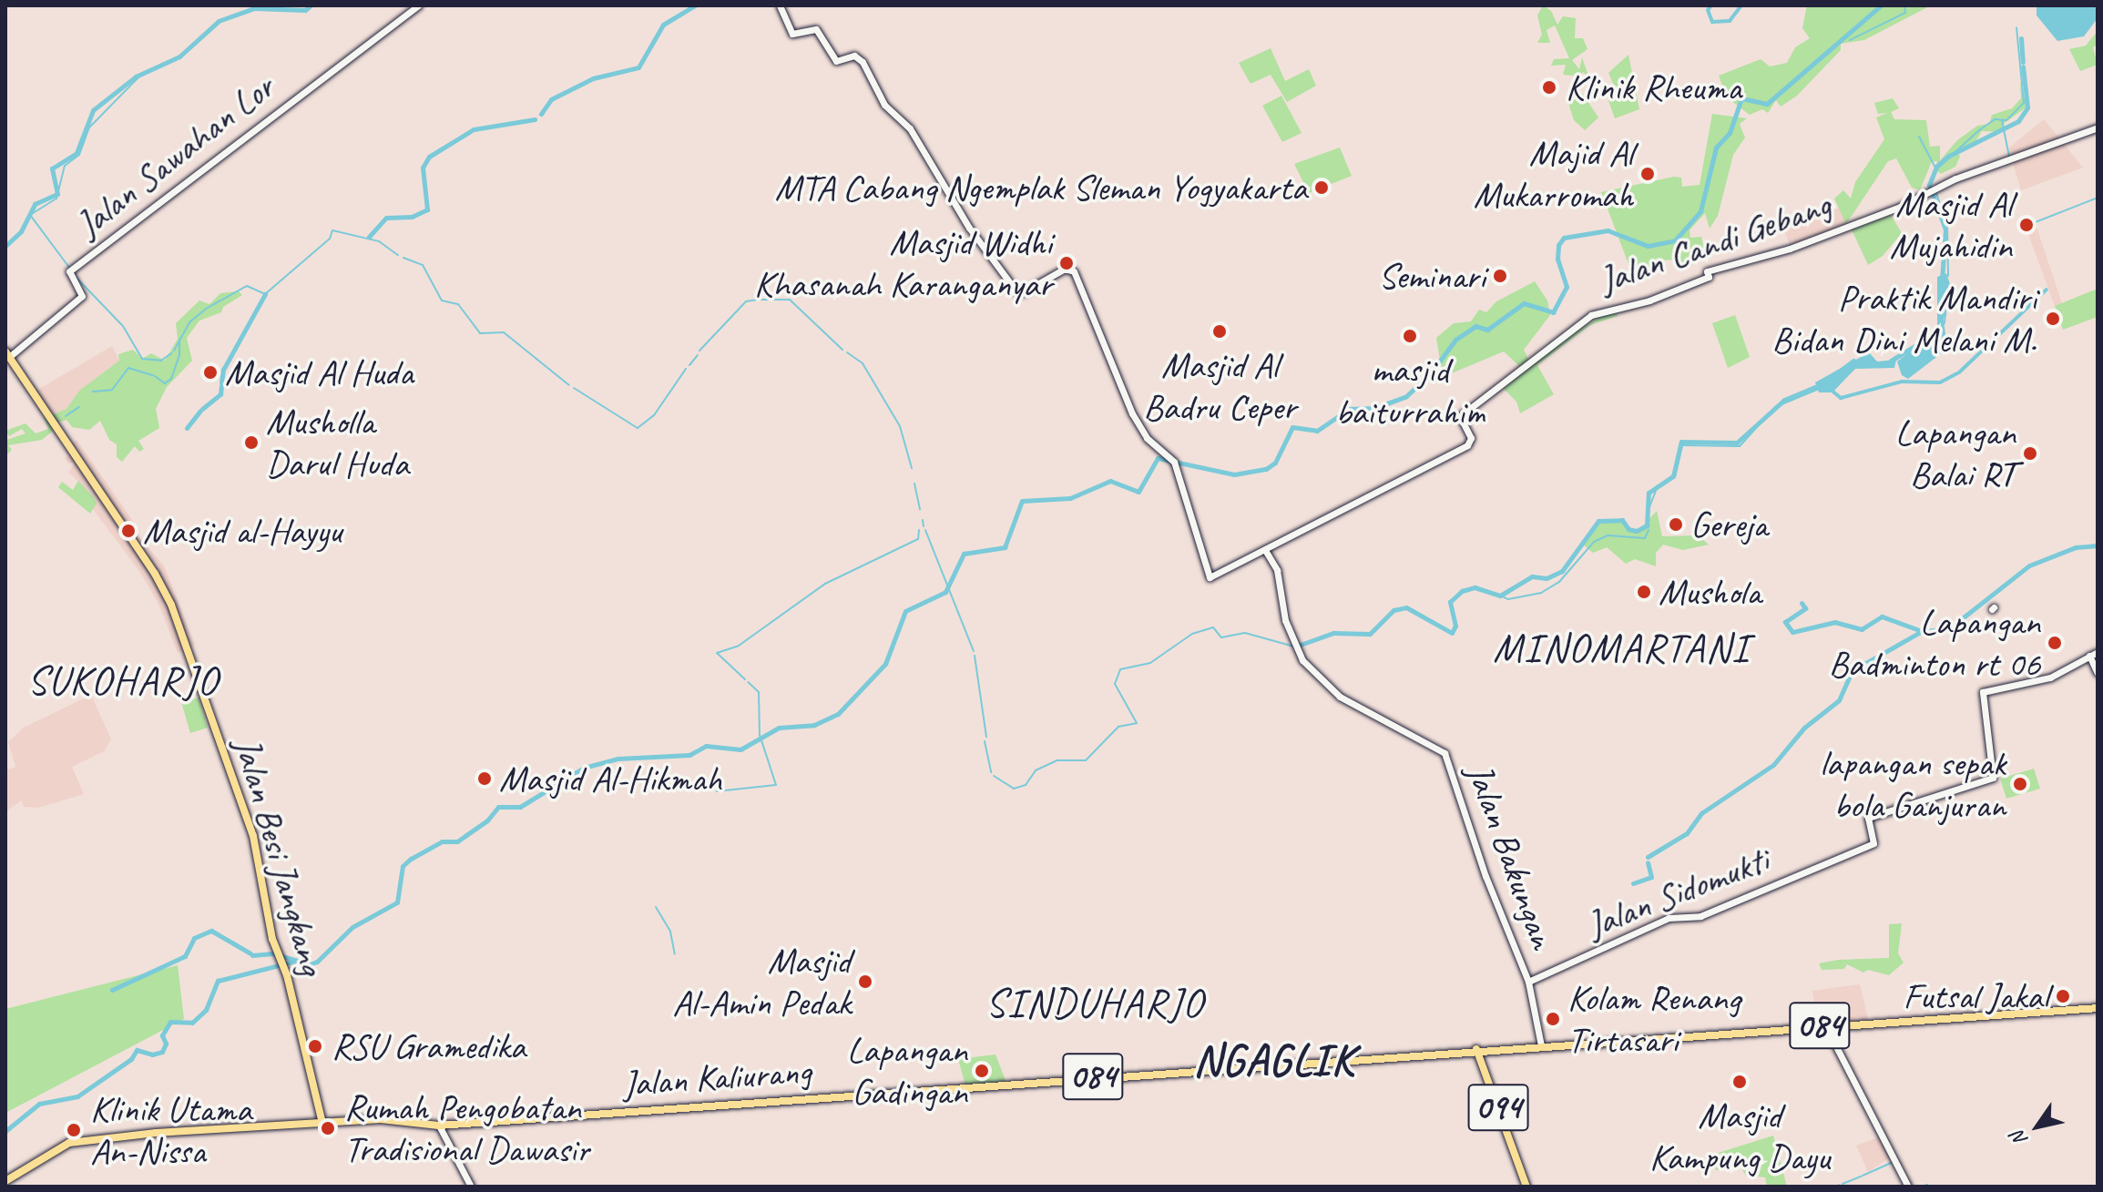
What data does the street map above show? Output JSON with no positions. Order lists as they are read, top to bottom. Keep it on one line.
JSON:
{"streets":{"main road":["Jalan Sawahan Lor","Jalan Candi Gebang","Jalan Besi Jangkang","Jalan Bakungan","Jalan Sidomukti","084","Jalan Kaliurang","094"]},"crossings":[["Jalan Sawahan Lor","Jalan Besi Jangkang"],["Jalan Candi Gebang","Jalan Bakungan"],["Jalan Besi Jangkang","Jalan Kaliurang"],["Jalan Bakungan","Jalan Sidomukti"],["Jalan Bakungan","Jalan Kaliurang"],["Jalan Kaliurang","094"]],"districts":["MINOMARTANI","SUKOHARJO","SINDUHARJO","NGAGLIK"],"places":["Klinik Rheuma","Majid Al Mukarromah","MTA Cabang Ngemplak Sleman Yogyakarta","Masjid Al Mujahidin","Masjid Widhi Khasanah Karanganyar","Seminari","Praktik Mandiri Bidan Dini Melani M.","Masjid Al Badru Ceper","masjid baiturrahim","Masjid Al Huda","Musholla Darul Huda","Lapangan Balai RT","Gereja","Masjid al-Hayyu","Mushola","Lapangan Badminton rt 06","Masjid Al-Hikmah","lapangan sepak bola Ganjuran","Masjid Al-Amin Pedak","Futsal Jakal","Kolam Renang Tirtasari","RSU Gramedika","Lapangan Gadingan","Masjid Kampung Dayu","Rumah Pengobatan Tradisional Dawasir","Klinik Utama An-Nissa"],"north":"bottom left"}
